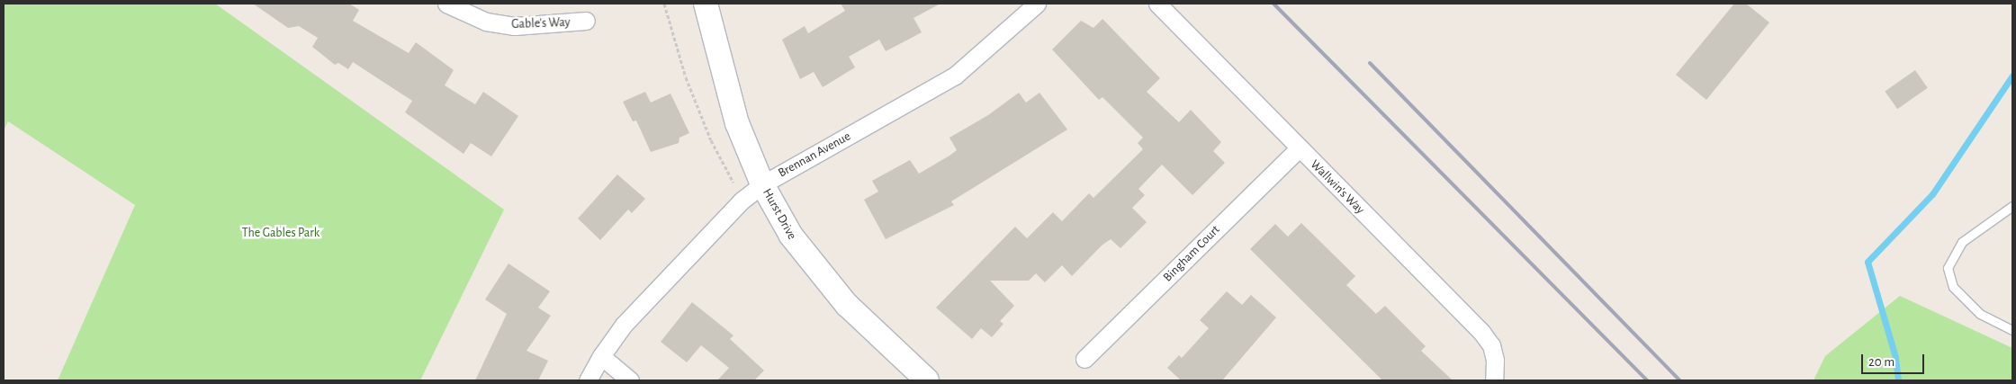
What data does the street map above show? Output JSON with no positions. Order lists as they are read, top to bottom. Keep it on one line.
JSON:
{"streets":{"street":["Gable's Way","Brennan Avenue","Wallwin's Way","Hurst Drive","Bingham Court"]},"crossings":[["Brennan Avenue","Hurst Drive"],["Wallwin's Way","Bingham Court"]],"parks":["The Gables Park"],"scale_bar":"20 m"}
